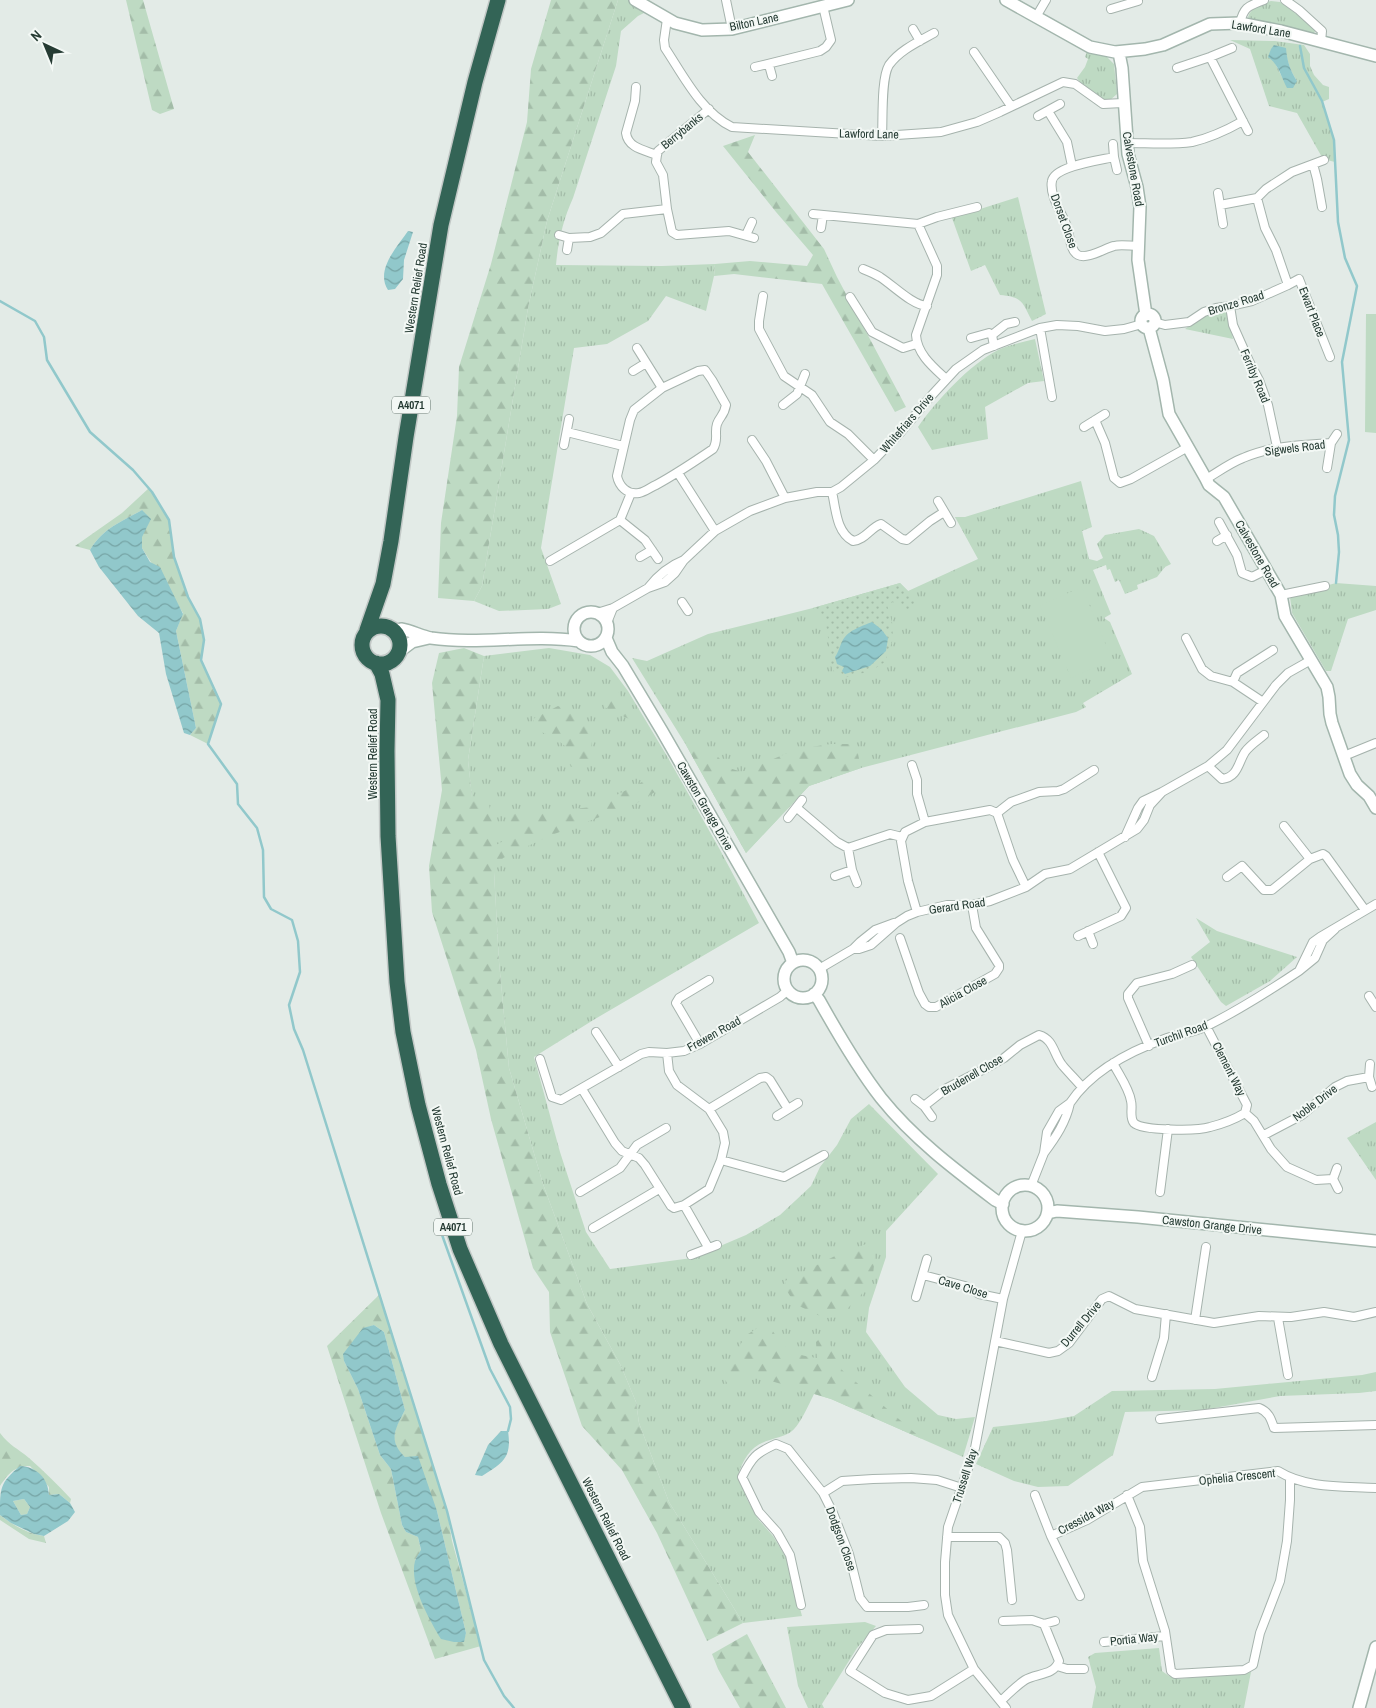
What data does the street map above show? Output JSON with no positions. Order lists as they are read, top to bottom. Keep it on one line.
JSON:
{"streets":{"highway":["Western Relief Road","A4071"],"street":["Bilton Lane","Lawford Lane","Berrybanks","Calvestone Road","Dorset Close","Bronze Road","Ewart Place","Ferriby Road","Whitefriars Drive","Sigwels Road","Cawston Grange Drive","Gerard Road","Alicia Close","Frewen Road","Turchil Road","Clement Way","Brudenell Close","Noble Drive","Cave Close","Durrell Drive","Trussell Way","Ophelia Crescent","Cressida Way","Dodgson Close","Portia Way"]},"crossings":[["Bilton Lane","Lawford Lane"],["Lawford Lane","Berrybanks"],["Lawford Lane","Calvestone Road"],["Calvestone Road","Dorset Close"],["Calvestone Road","Bronze Road"],["Calvestone Road","Whitefriars Drive"],["Calvestone Road","Sigwels Road"],["Calvestone Road","Gerard Road"],["Western Relief Road","A4071"],["Bronze Road","Ewart Place"],["Bronze Road","Ferriby Road"],["Bronze Road","Whitefriars Drive"],["Ferriby Road","Sigwels Road"],["Cawston Grange Drive","Gerard Road"],["Cawston Grange Drive","Frewen Road"],["Cawston Grange Drive","Turchil Road"],["Cawston Grange Drive","Trussell Way"],["Gerard Road","Alicia Close"],["Gerard Road","Frewen Road"],["Turchil Road","Clement Way"],["Turchil Road","Brudenell Close"],["Turchil Road","Trussell Way"],["Cave Close","Trussell Way"],["Durrell Drive","Trussell Way"],["Ophelia Crescent","Cressida Way"]],"north":"top left"}
